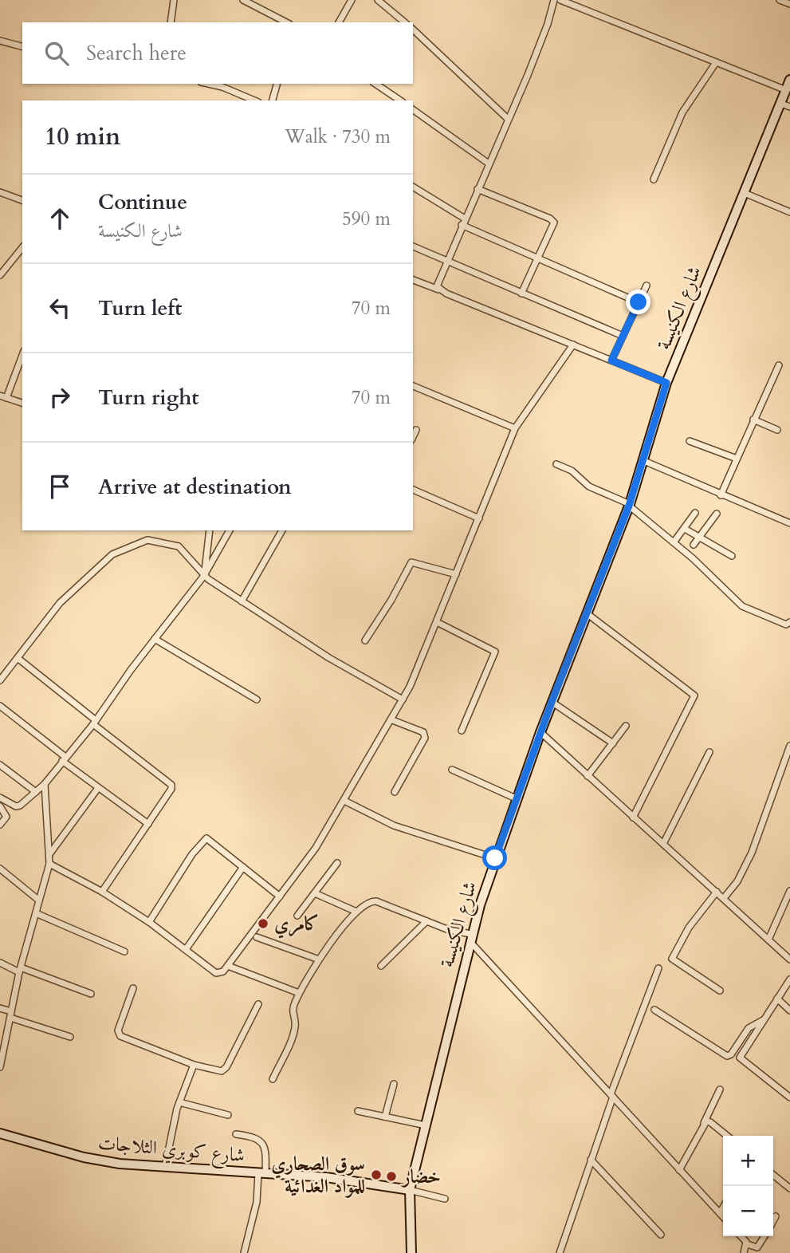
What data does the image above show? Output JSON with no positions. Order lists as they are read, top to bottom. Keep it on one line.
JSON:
{"streets":{"main road":["شارع الكنيسة","شارع كوبري الثلاجات"]},"crossings":[["شارع الكنيسة","شارع كوبري الثلاجات"]],"places":["كامري","سوق الصحاري للمواد الغدائية","خضار"],"page":{"search":"Search here","heading":["10 min","Walk · 730 m"],"list":[["Continue","شارع الكنيسة","590 m"],["Turn left","70 m"],["Turn right","70 m"],"Arrive at destination"],"map_buttons":["+","−"]}}
